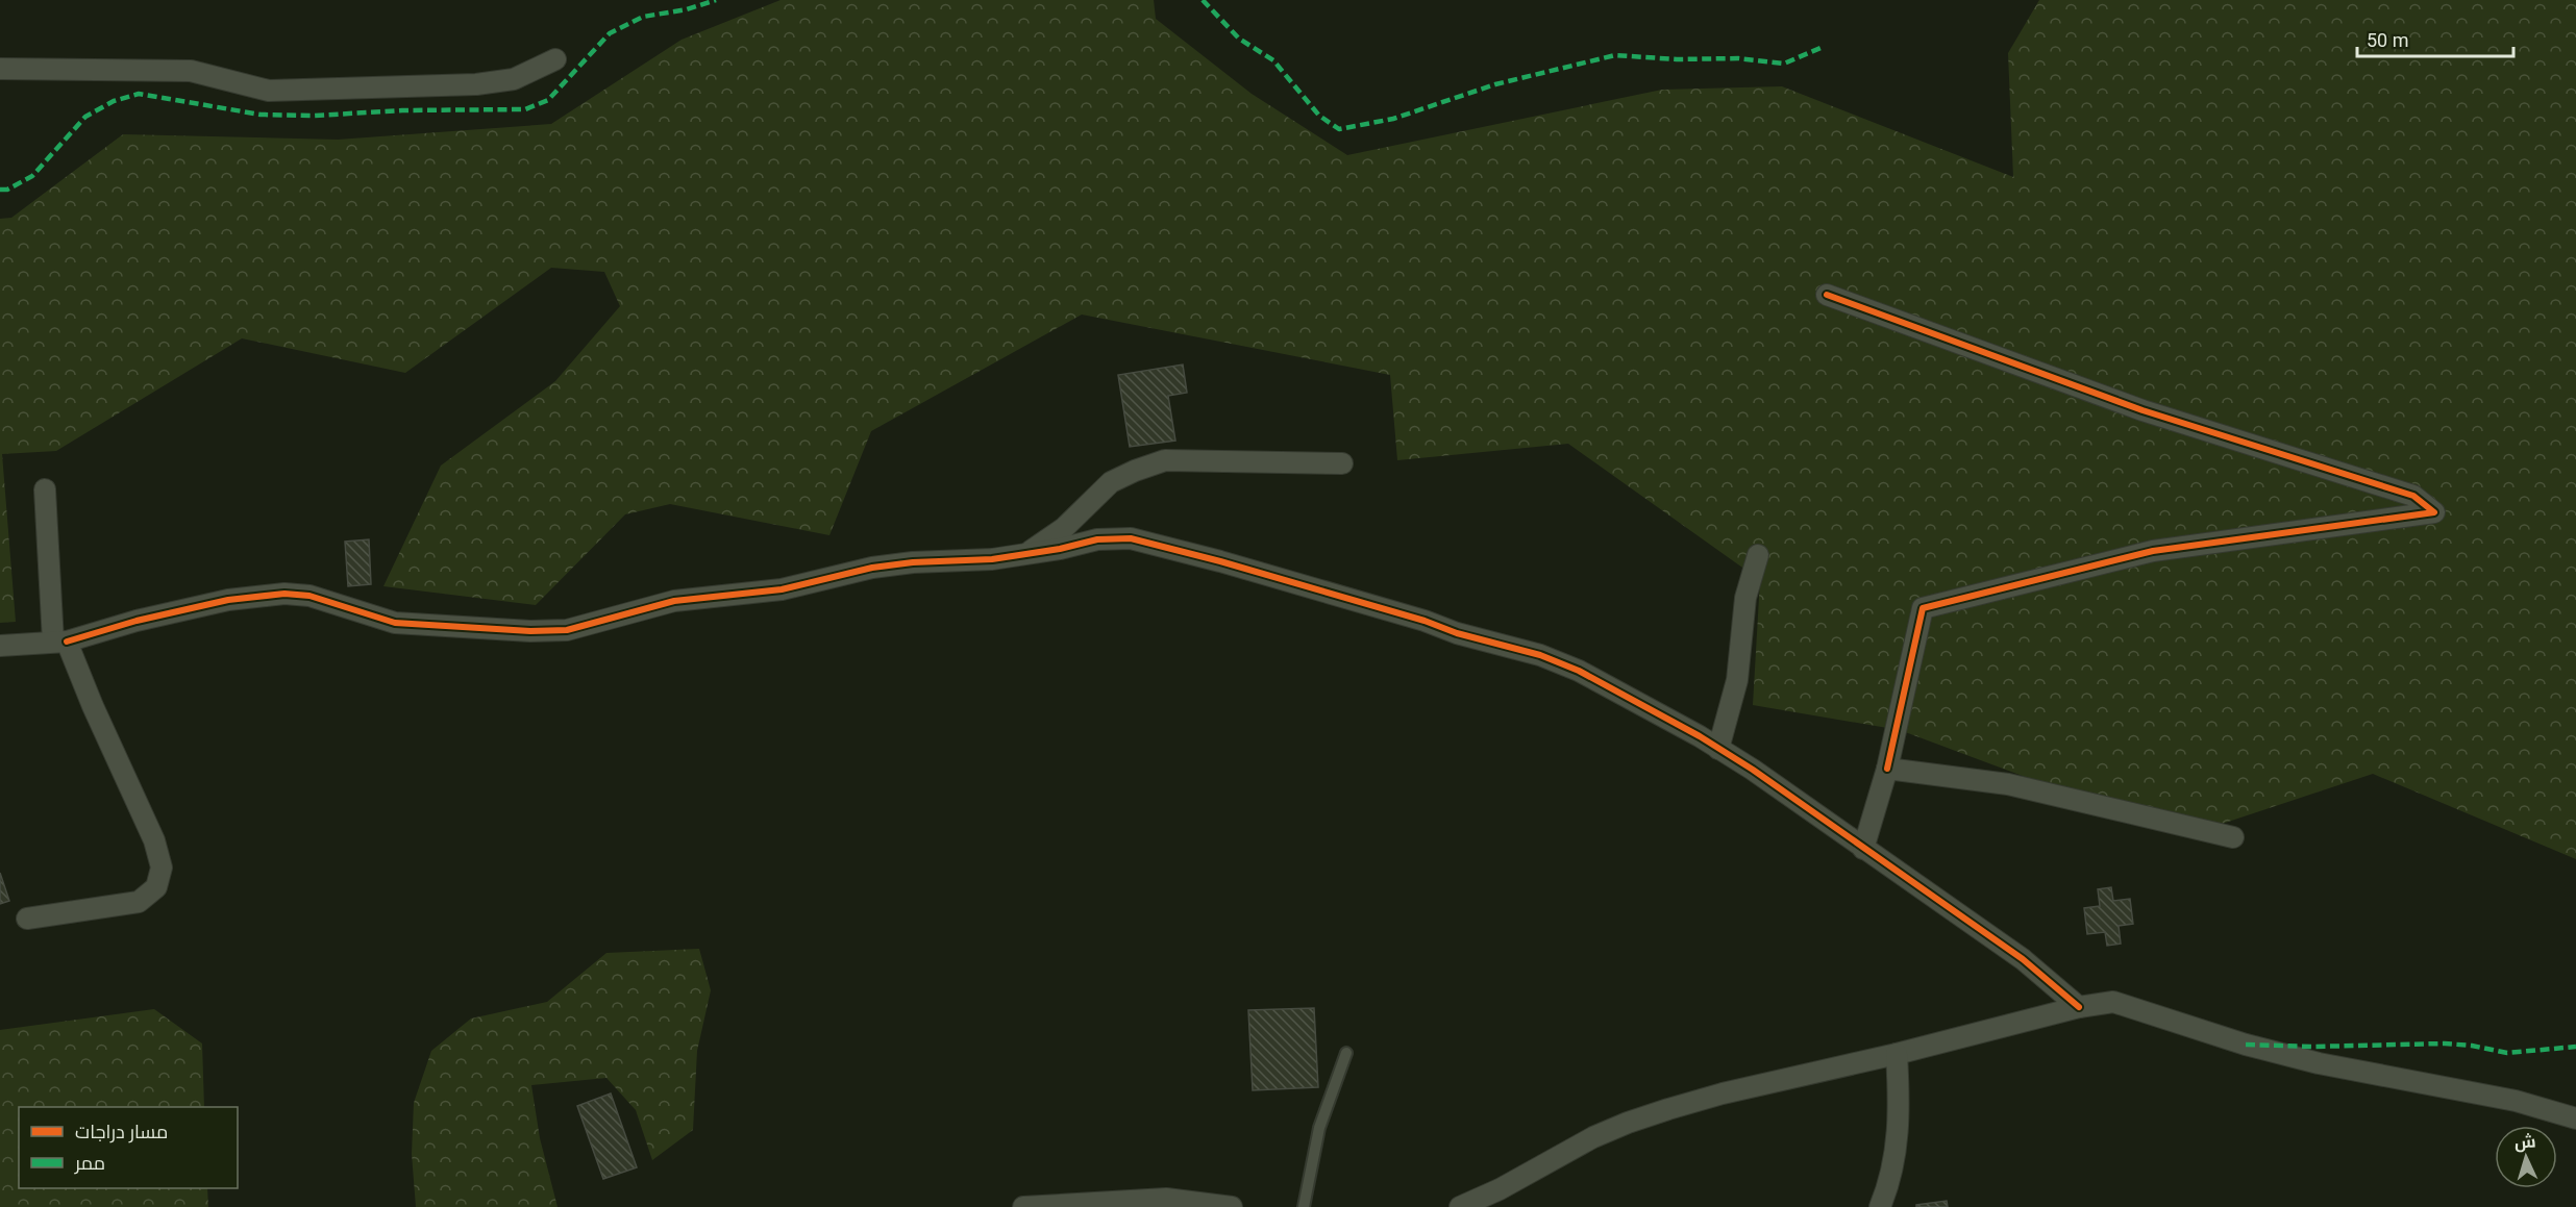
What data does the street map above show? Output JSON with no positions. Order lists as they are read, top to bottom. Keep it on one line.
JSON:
{"legend":["مسار دراجات","ممر"],"scale_bar":"50 m","north":"top"}
